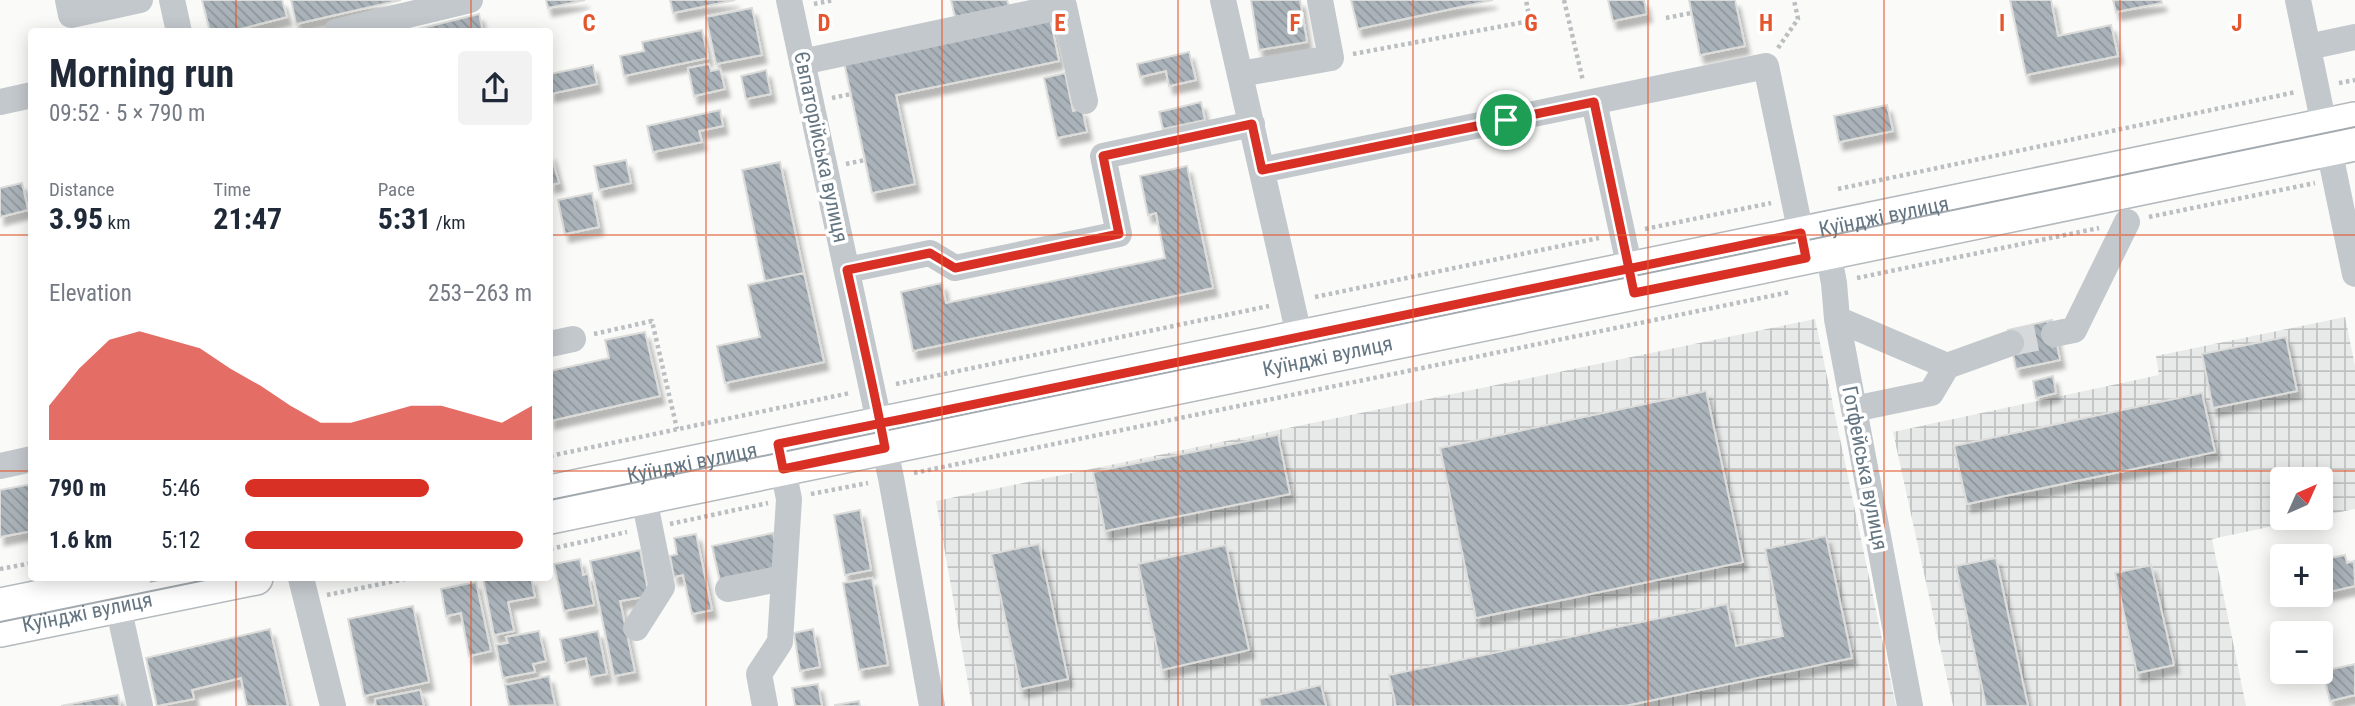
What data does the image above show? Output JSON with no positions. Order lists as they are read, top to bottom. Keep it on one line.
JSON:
{"streets":{"main road":["Куїнджі вулиця"],"street":["Євпаторійська вулиця","Готфейська вулиця"]},"crossings":[["Євпаторійська вулиця","Куїнджі вулиця"],["Куїнджі вулиця","Готфейська вулиця"]],"north":"top right","page":{"heading":["Morning run","09:52 · 5 × 790 m"],"stats":[["Distance","3.95 km"],["Time","21:47"],["Pace","5:31 /km"]],"chart":["Elevation","253–263 m"],"list":[{"name":"790 m","note":"5:46"},{"name":"1.6 km","note":"5:12"}],"map_buttons":["+","−"]},"grid":{"columns":["C","D","E","F","G","H","I","J"]}}
